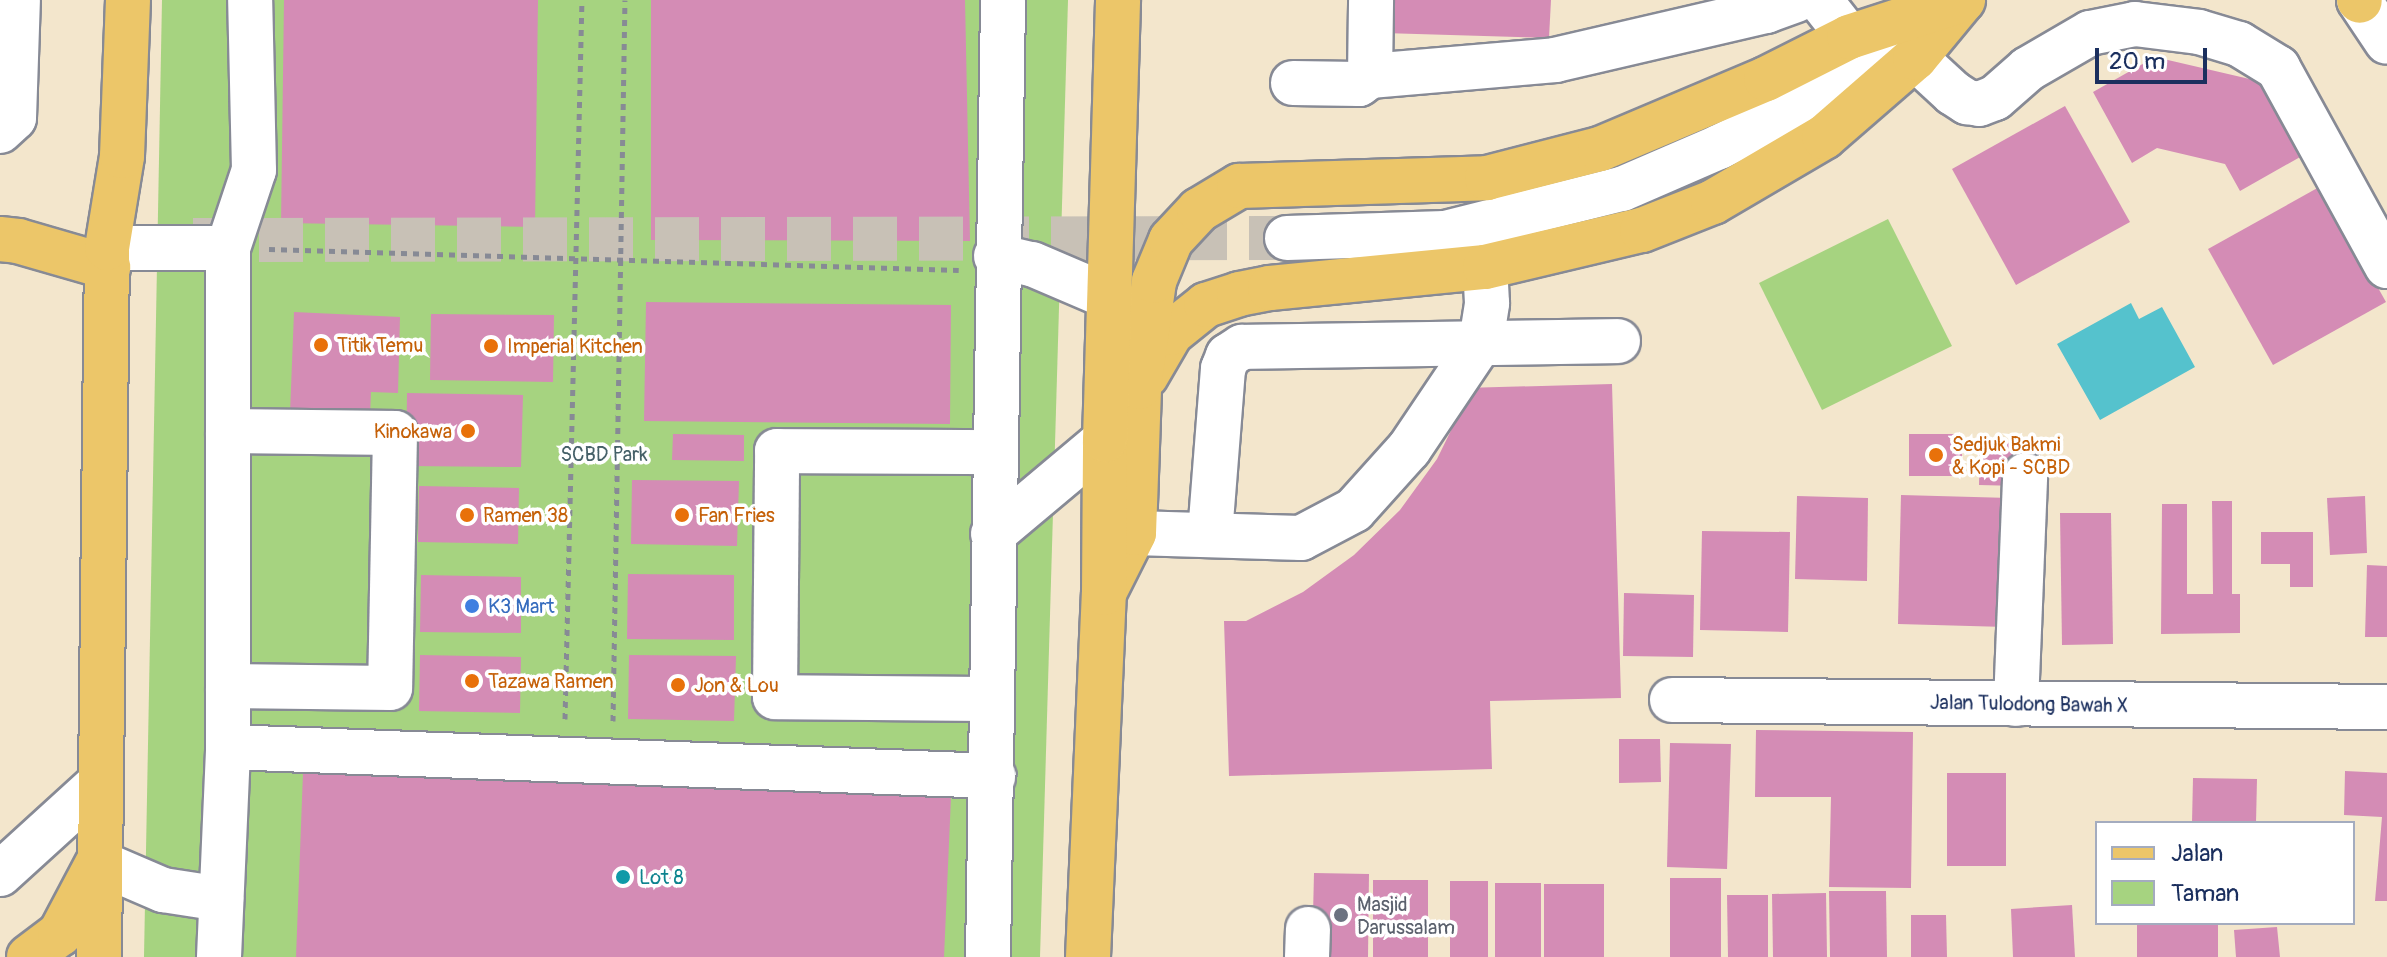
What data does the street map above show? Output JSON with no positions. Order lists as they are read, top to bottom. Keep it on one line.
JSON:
{"streets":{"street":["Jalan Tulodong Bawah X"]},"parks":["SCBD Park"],"places":["Titik Temu","Imperial Kitchen","Kinokawa","Sedjuk Bakmi & Kopi - SCBD","Ramen 38","Fan Fries","K3 Mart","Tazawa Ramen","Jon & Lou","Lot 8","Masjid Darussalam"],"legend":["Jalan","Taman"],"scale_bar":"20 m"}
